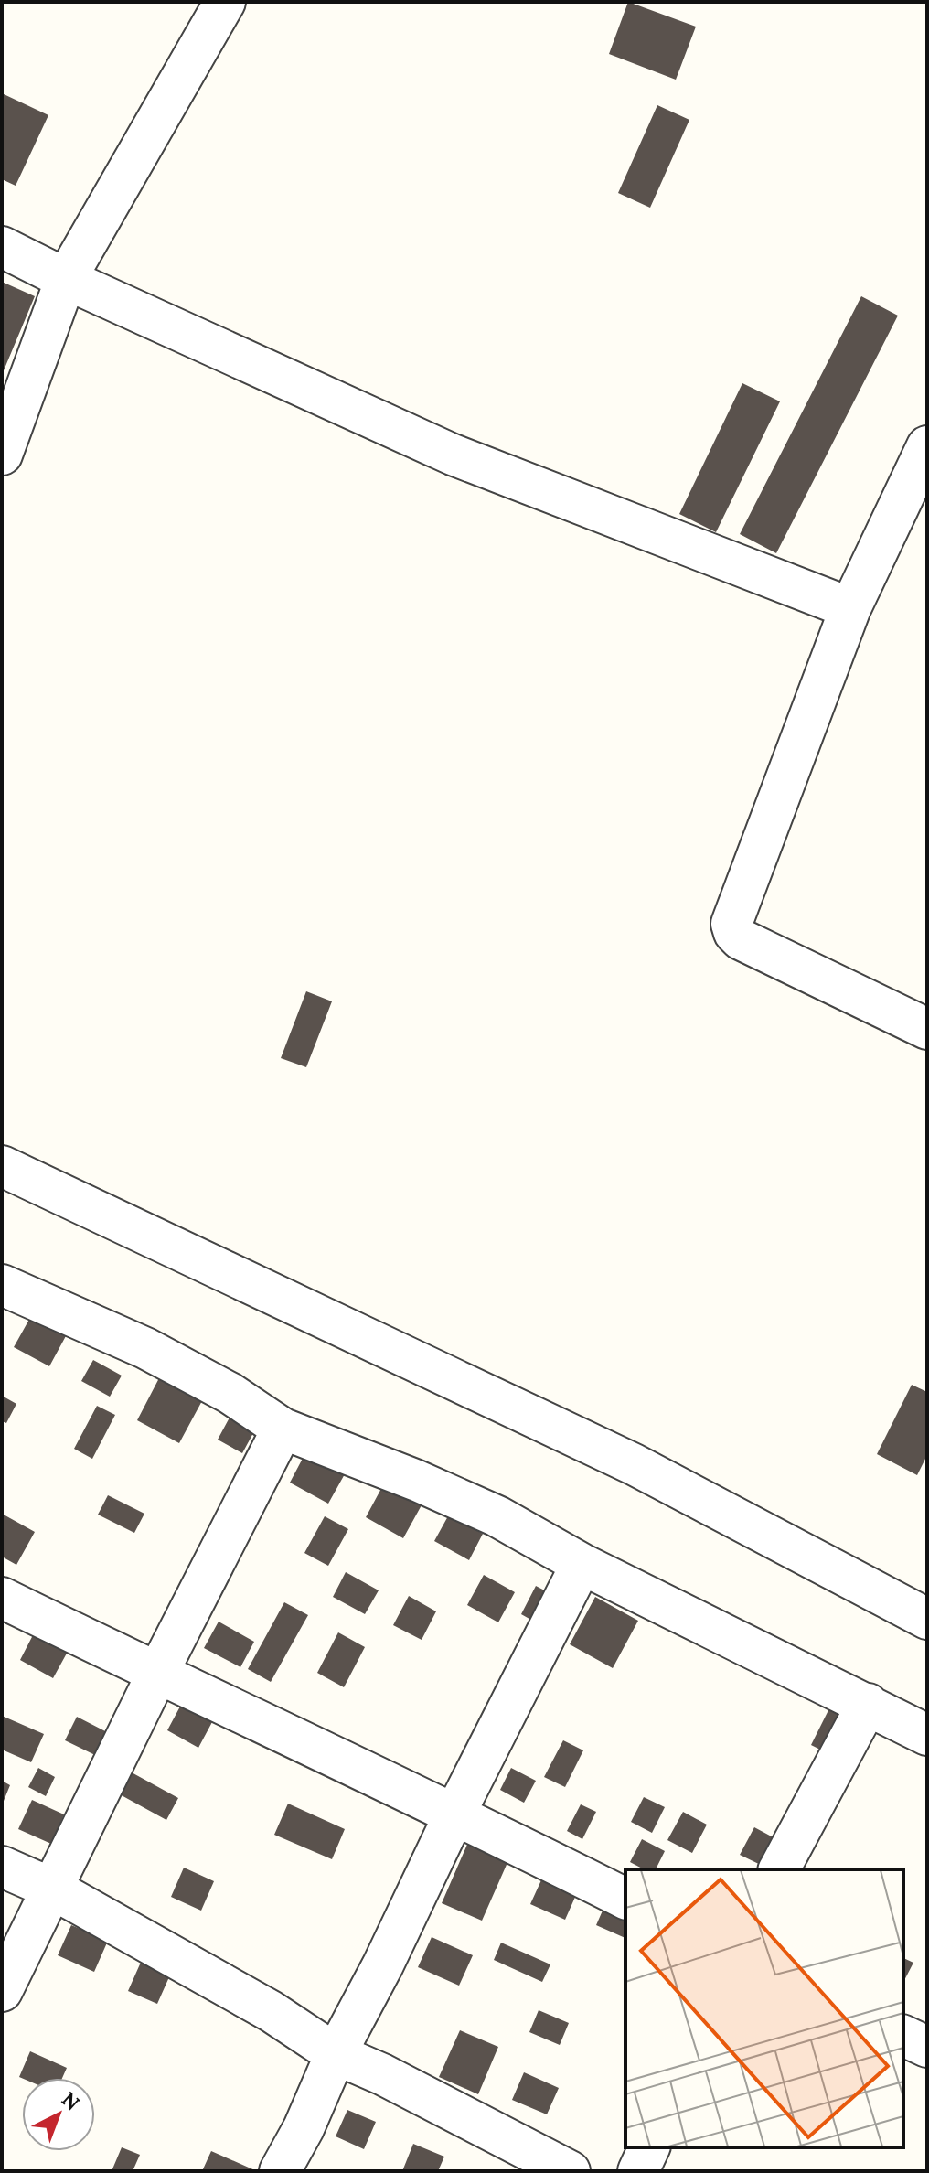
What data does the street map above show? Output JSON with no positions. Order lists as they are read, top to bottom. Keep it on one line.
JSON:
{"north":"top right"}
